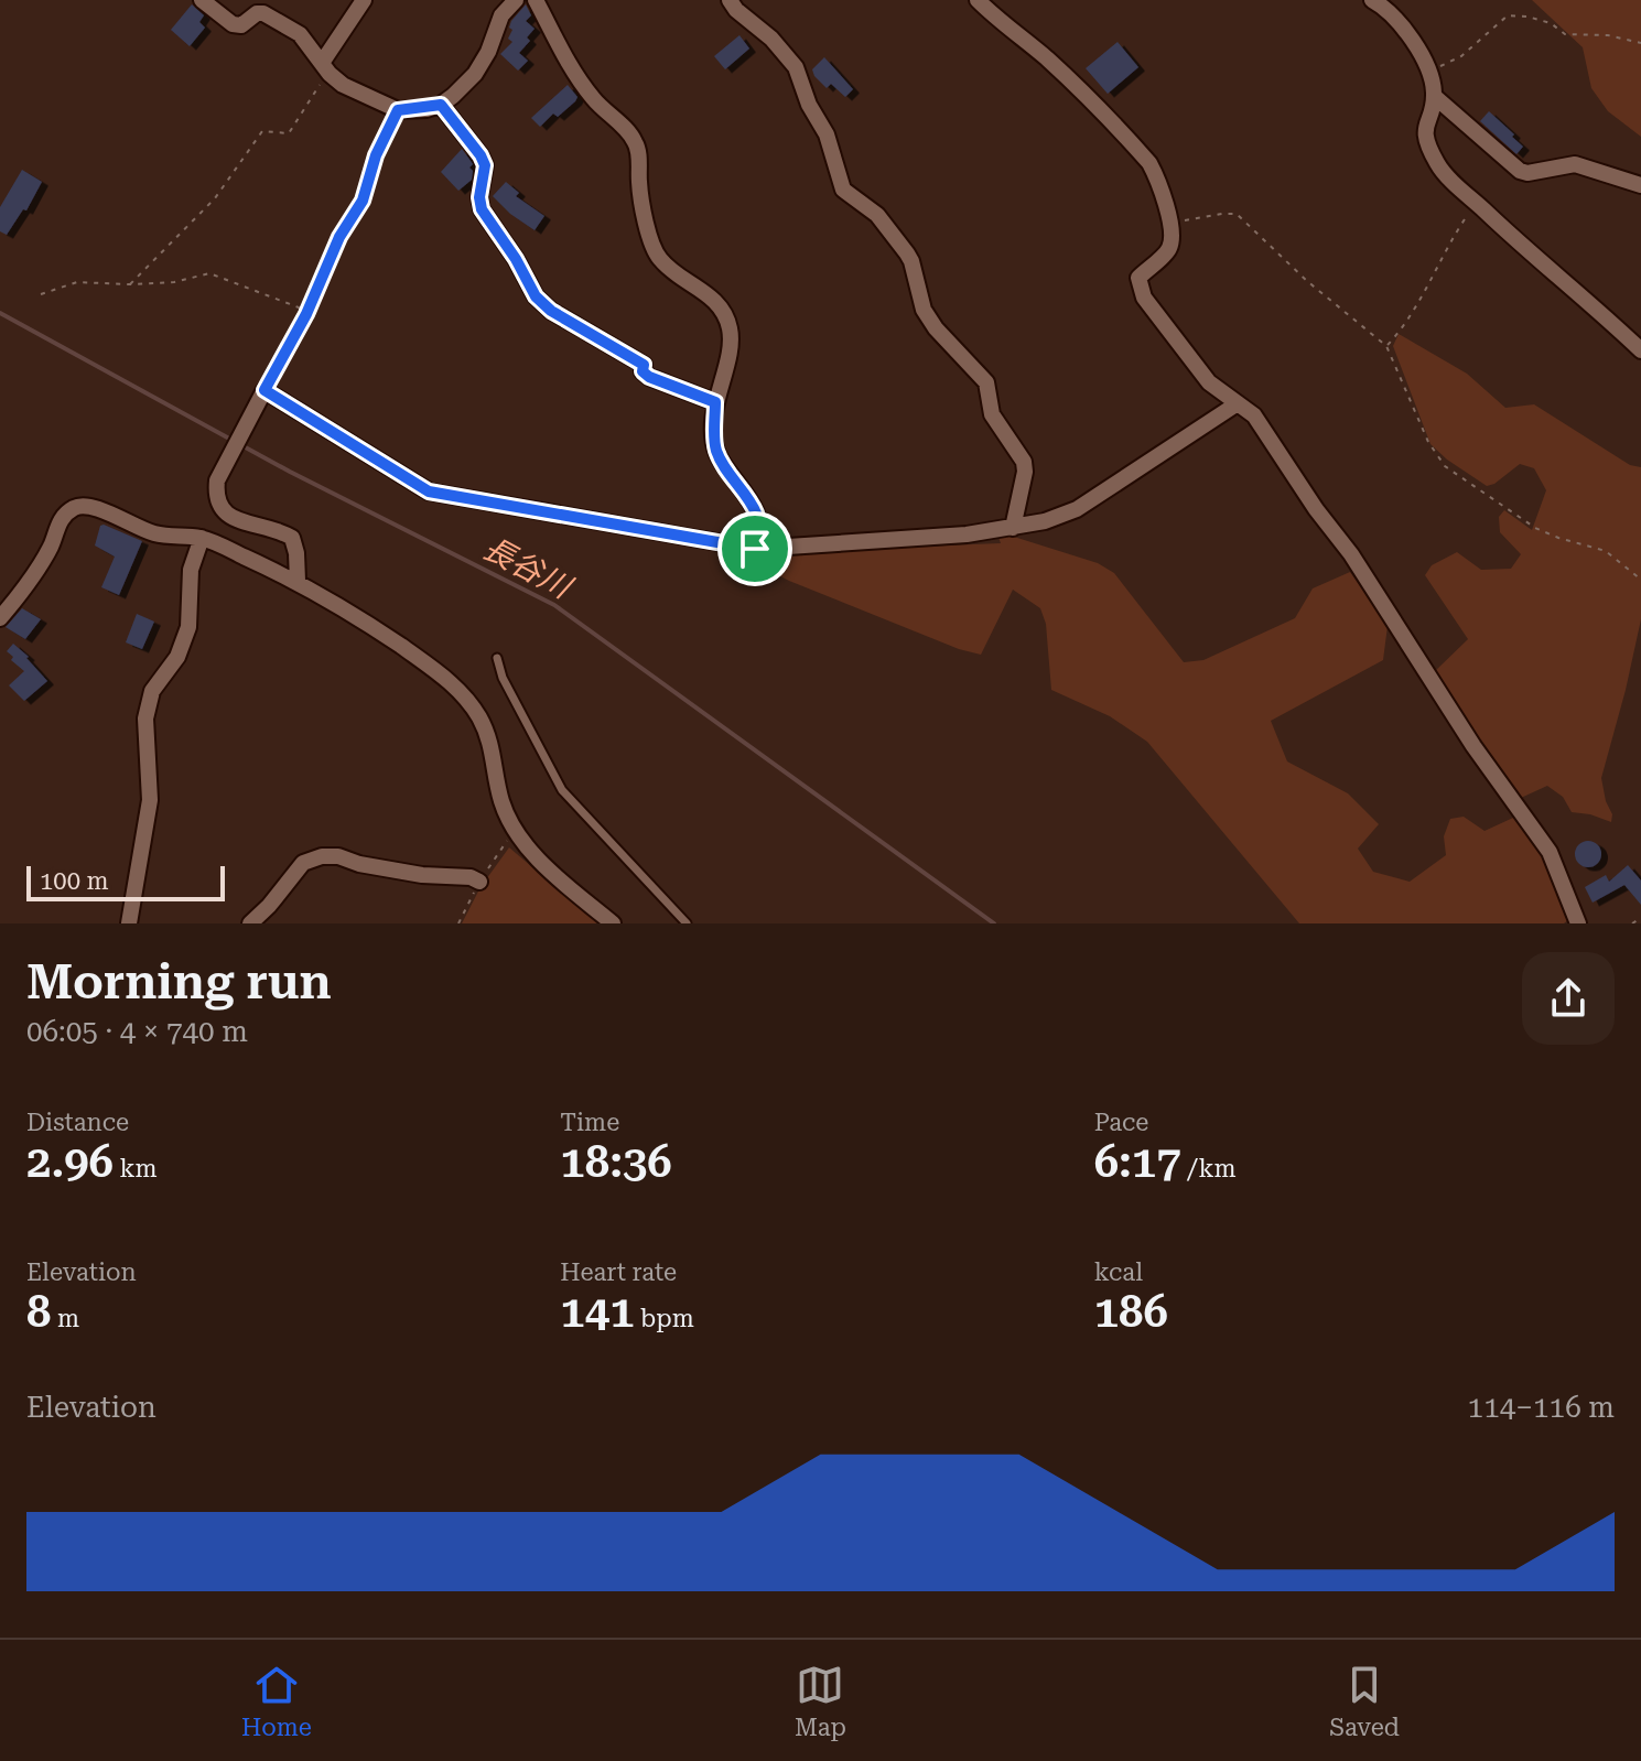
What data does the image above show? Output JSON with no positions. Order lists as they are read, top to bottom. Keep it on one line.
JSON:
{"water":["長谷川"],"scale_bar":"100 m","page":{"scale":"100 m","heading":["Morning run","06:05 · 4 × 740 m"],"stats":[["Distance","2.96 km"],["Time","18:36"],["Pace","6:17 /km"],["Elevation","8 m"],["Heart rate","141 bpm"],["kcal","186"]],"chart":["Elevation","114–116 m"],"tabs":["Home","Map","Saved"]}}
